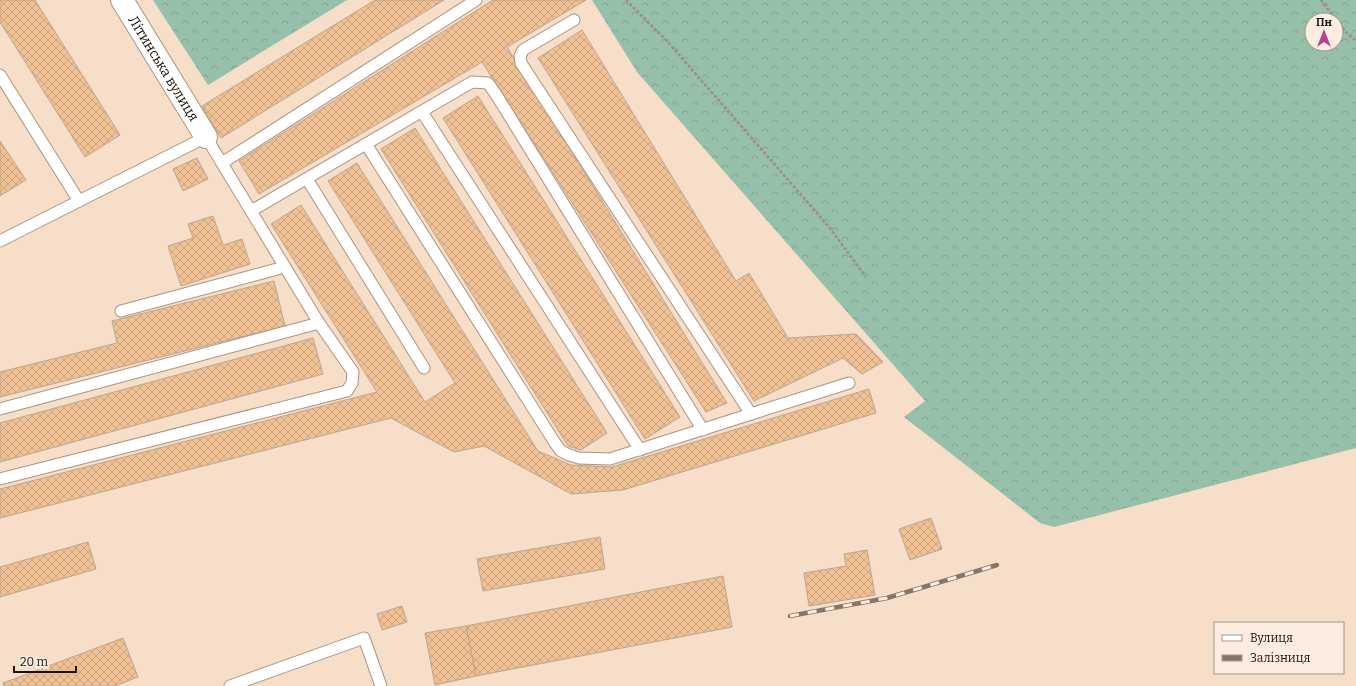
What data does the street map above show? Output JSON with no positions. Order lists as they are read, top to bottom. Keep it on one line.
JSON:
{"streets":{"street":["Літинська вулиця"]},"legend":["Вулиця","Залізниця"],"scale_bar":"20 m","north":"top"}
